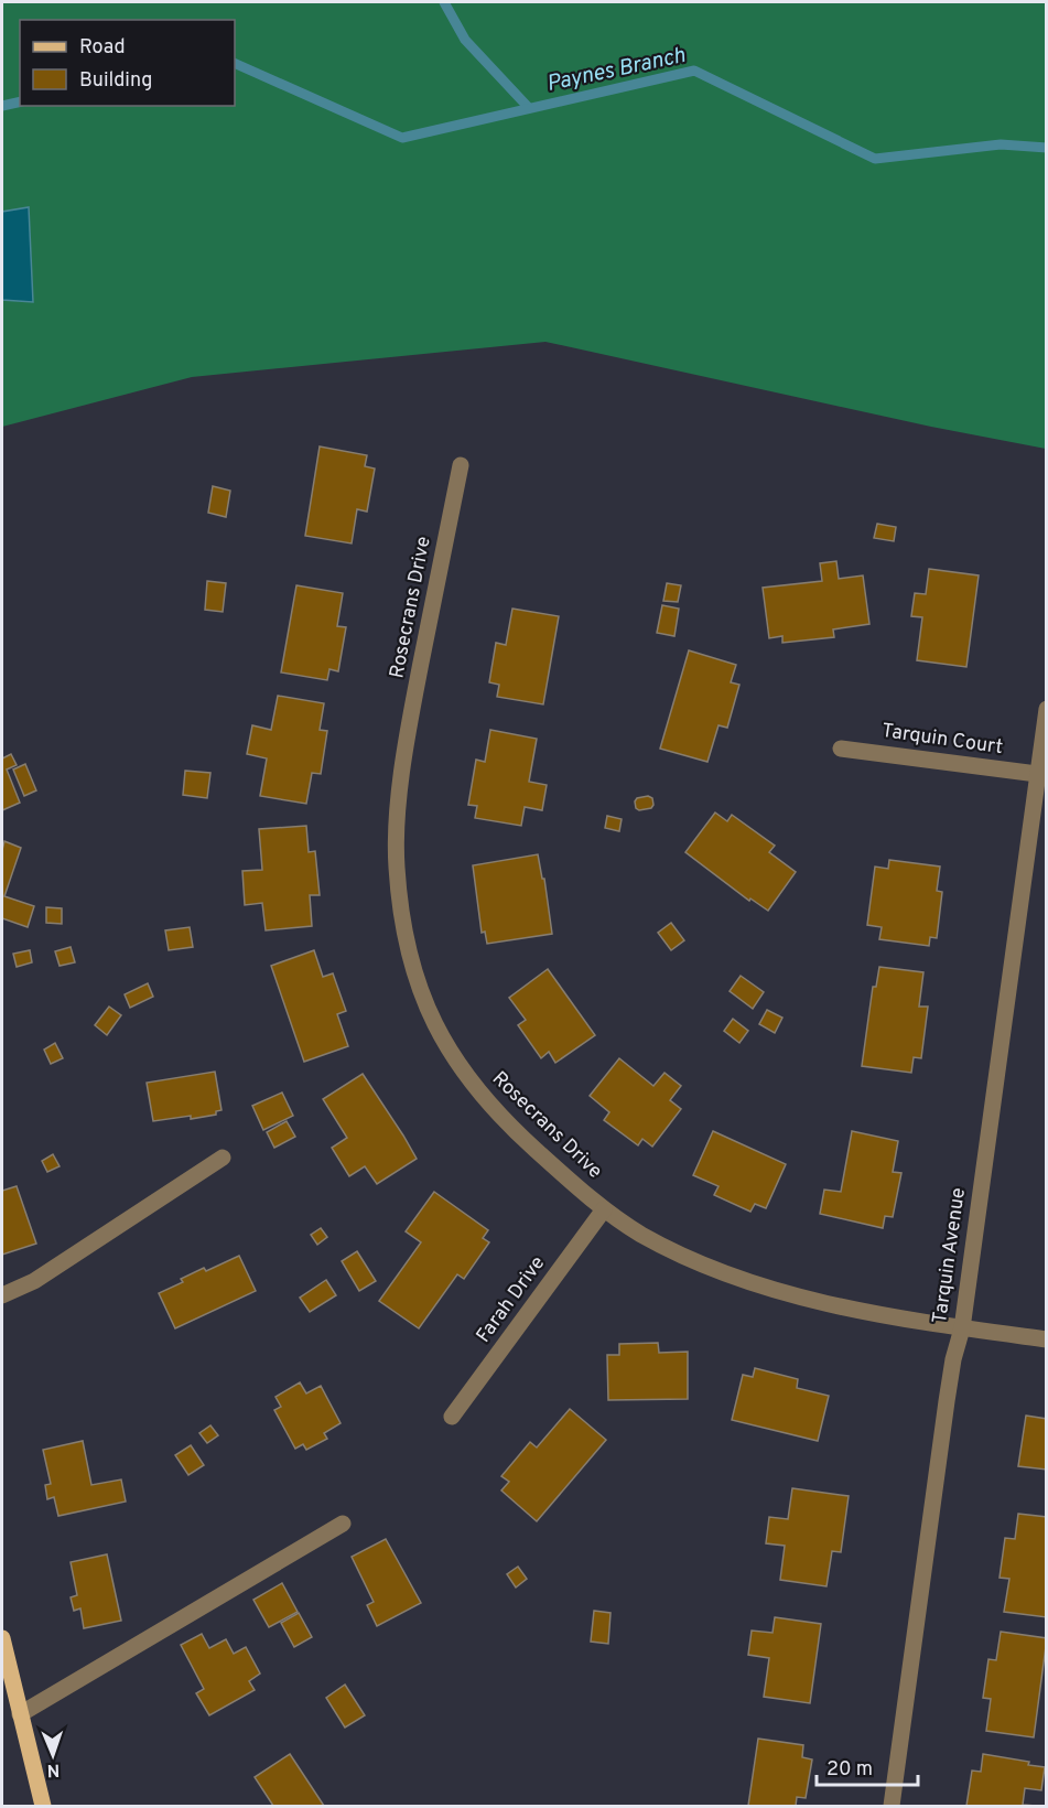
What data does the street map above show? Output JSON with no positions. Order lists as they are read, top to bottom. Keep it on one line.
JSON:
{"streets":{"street":["Rosecrans Drive","Tarquin Court","Tarquin Avenue","Farah Drive"]},"crossings":[["Rosecrans Drive","Tarquin Avenue"],["Rosecrans Drive","Farah Drive"],["Tarquin Court","Tarquin Avenue"]],"water":["Paynes Branch"],"legend":["Road","Building"],"scale_bar":"20 m","north":"bottom"}
